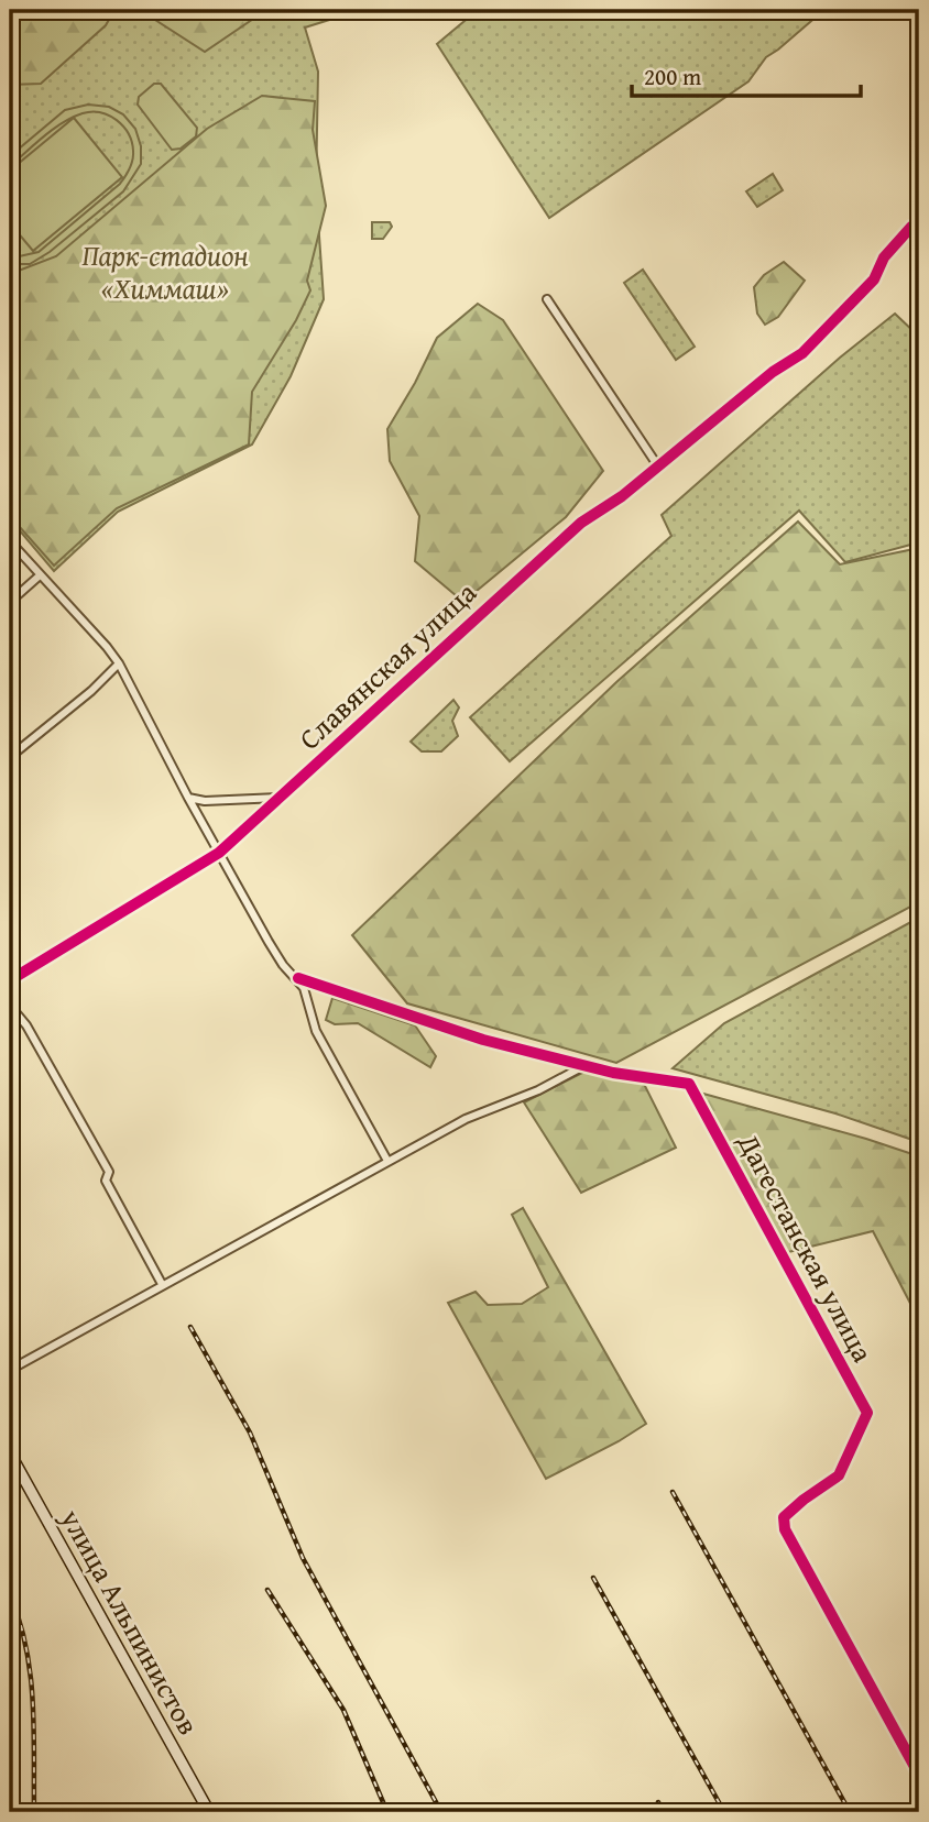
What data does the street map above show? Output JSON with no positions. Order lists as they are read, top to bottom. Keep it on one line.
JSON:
{"streets":{"main road":["улица Альпинистов"],"street":["Славянская улица","Дагестанская улица"]},"parks":["Парк-стадион «Химмаш»"],"scale_bar":"200 m"}
